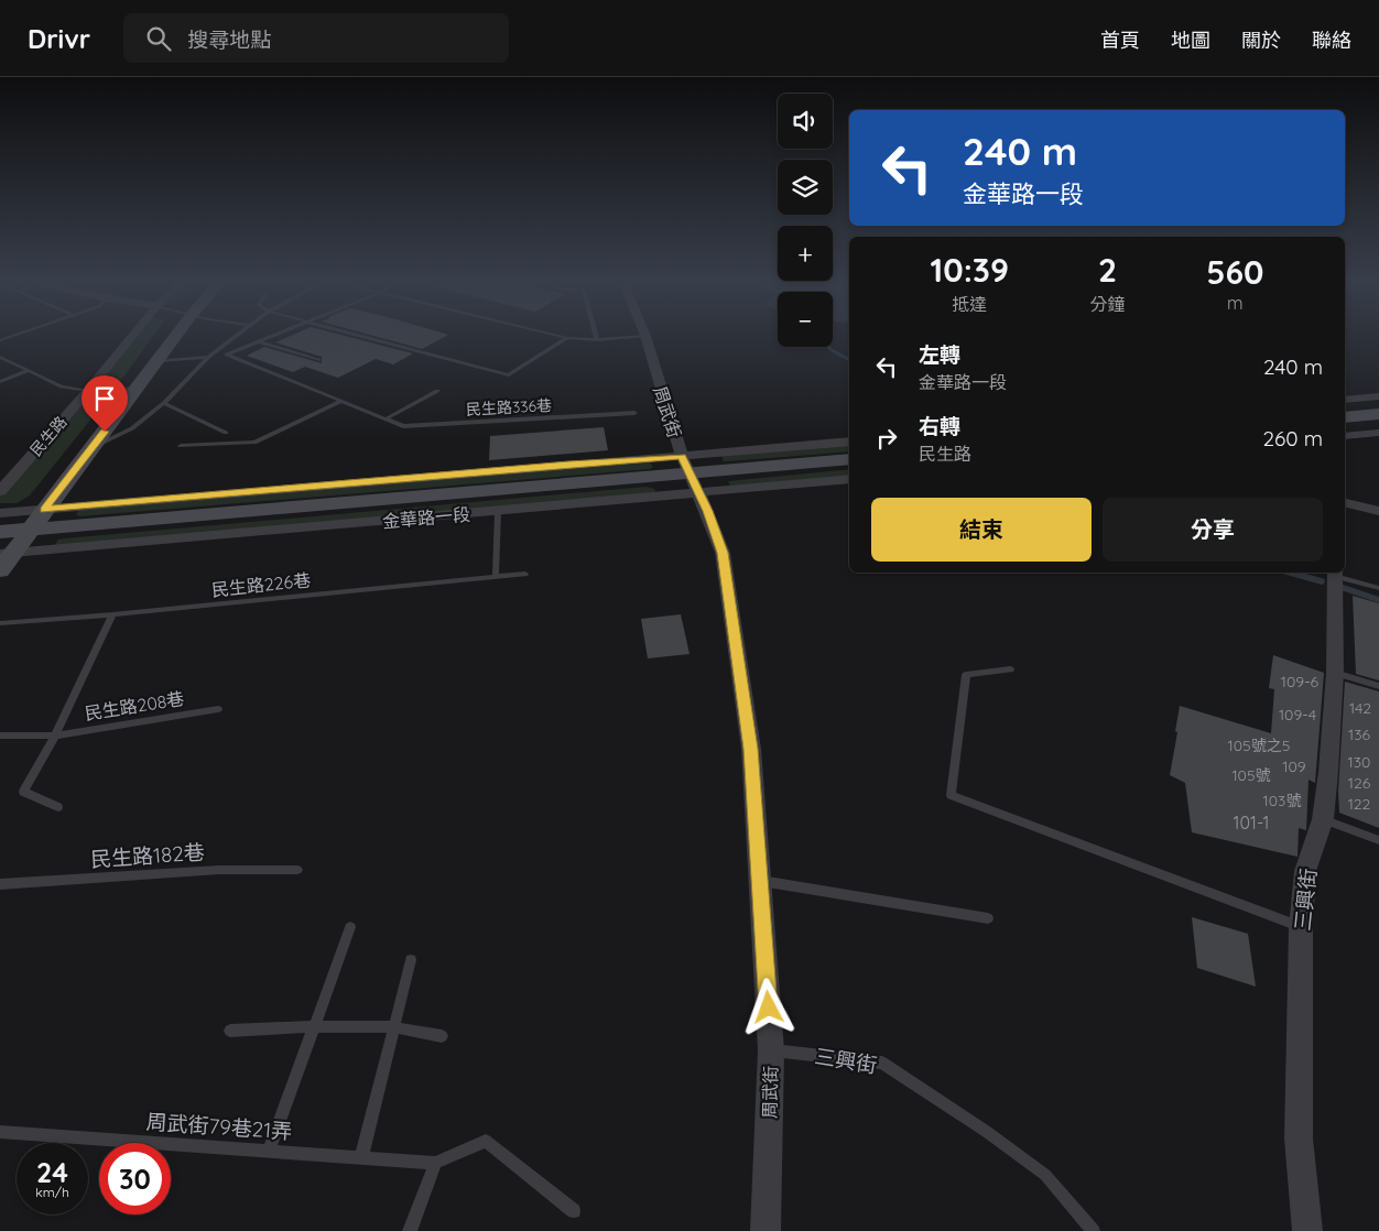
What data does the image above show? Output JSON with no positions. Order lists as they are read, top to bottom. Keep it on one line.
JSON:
{"streets":{"street":["周武街","民生路","金華路一段","三興街"],"lane":["民生路336巷","民生路226巷","民生路208巷","民生路182巷","周武街79巷21弄"]},"crossings":[["周武街","金華路一段"],["周武街","三興街"],["民生路","金華路一段"],["民生路226巷","民生路208巷"]],"house_numbers":["109-6","142","109-4","136","105號之5","130","109","105號","126","103號","122","101-1"],"page":{"header":"Drivr","search":"搜尋地點","nav":["首頁","地圖","關於","聯絡"],"map_buttons":["+","−"],"turn":["240 m","金華路一段"],"eta":["10:39","抵達","2","分鐘","560","m"],"list":[{"name":"左轉","note":"金華路一段","value":"240 m"},{"name":"右轉","note":"民生路","value":"260 m"}],"buttons":["結束","分享"],"speed":"24 km/h","limit":"30"}}
